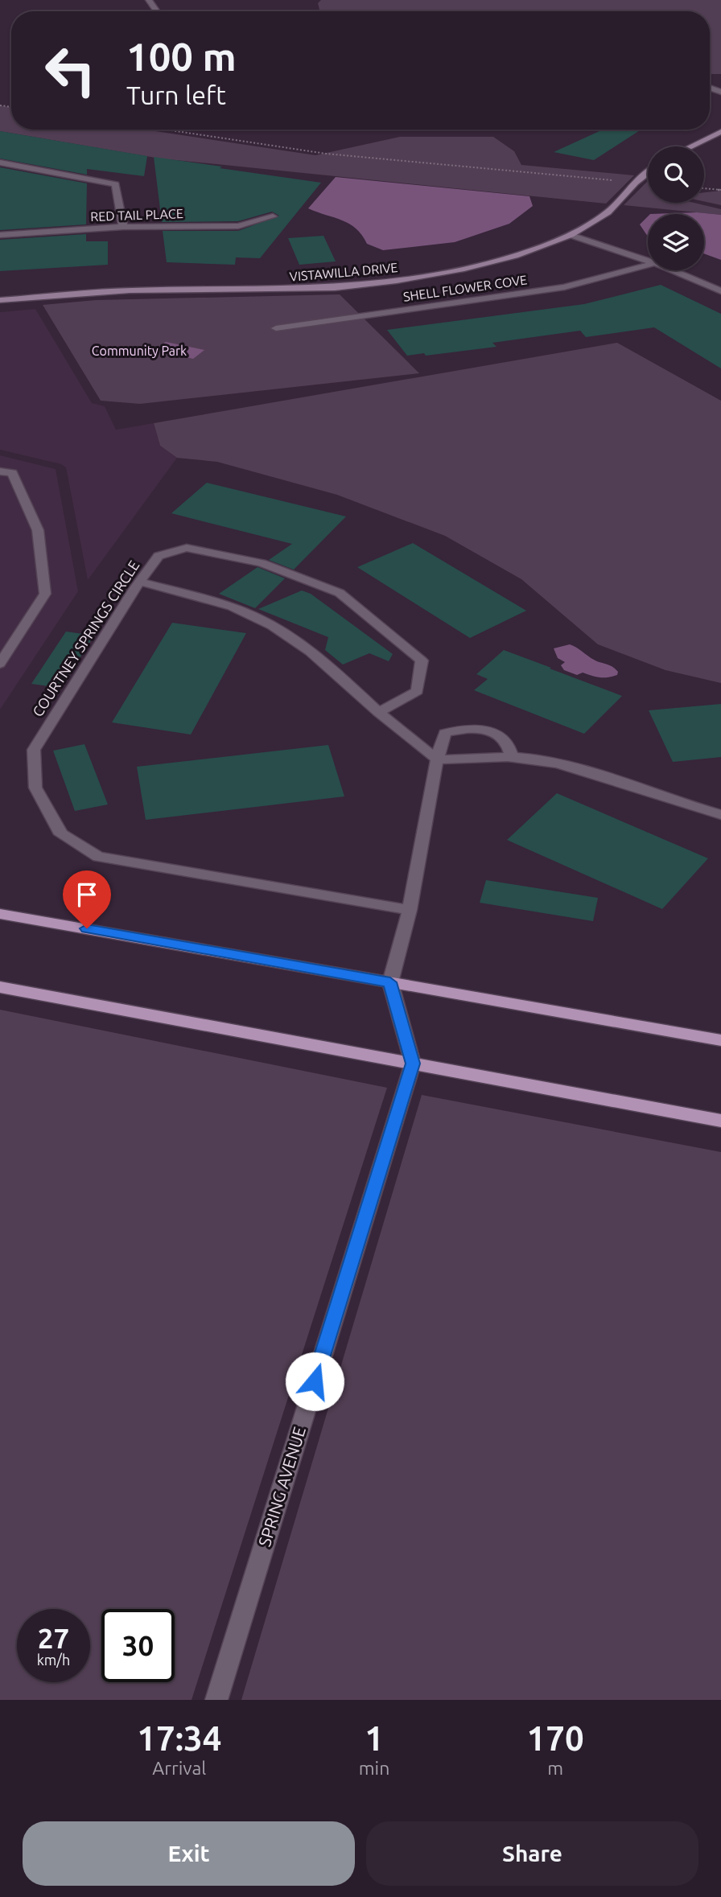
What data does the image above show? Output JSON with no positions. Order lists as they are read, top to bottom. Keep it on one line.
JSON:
{"streets":{"street":["RED TAIL PLACE","VISTAWILLA DRIVE","SHELL FLOWER COVE","COURTNEY SPRINGS CIRCLE","SPRING AVENUE"]},"parks":["Community Park"],"page":{"turn":["100 m","Turn left"],"speed":"27 km/h","limit":"30","eta":["17:34","Arrival","1","min","170","m"],"buttons":["Exit","Share"]}}
